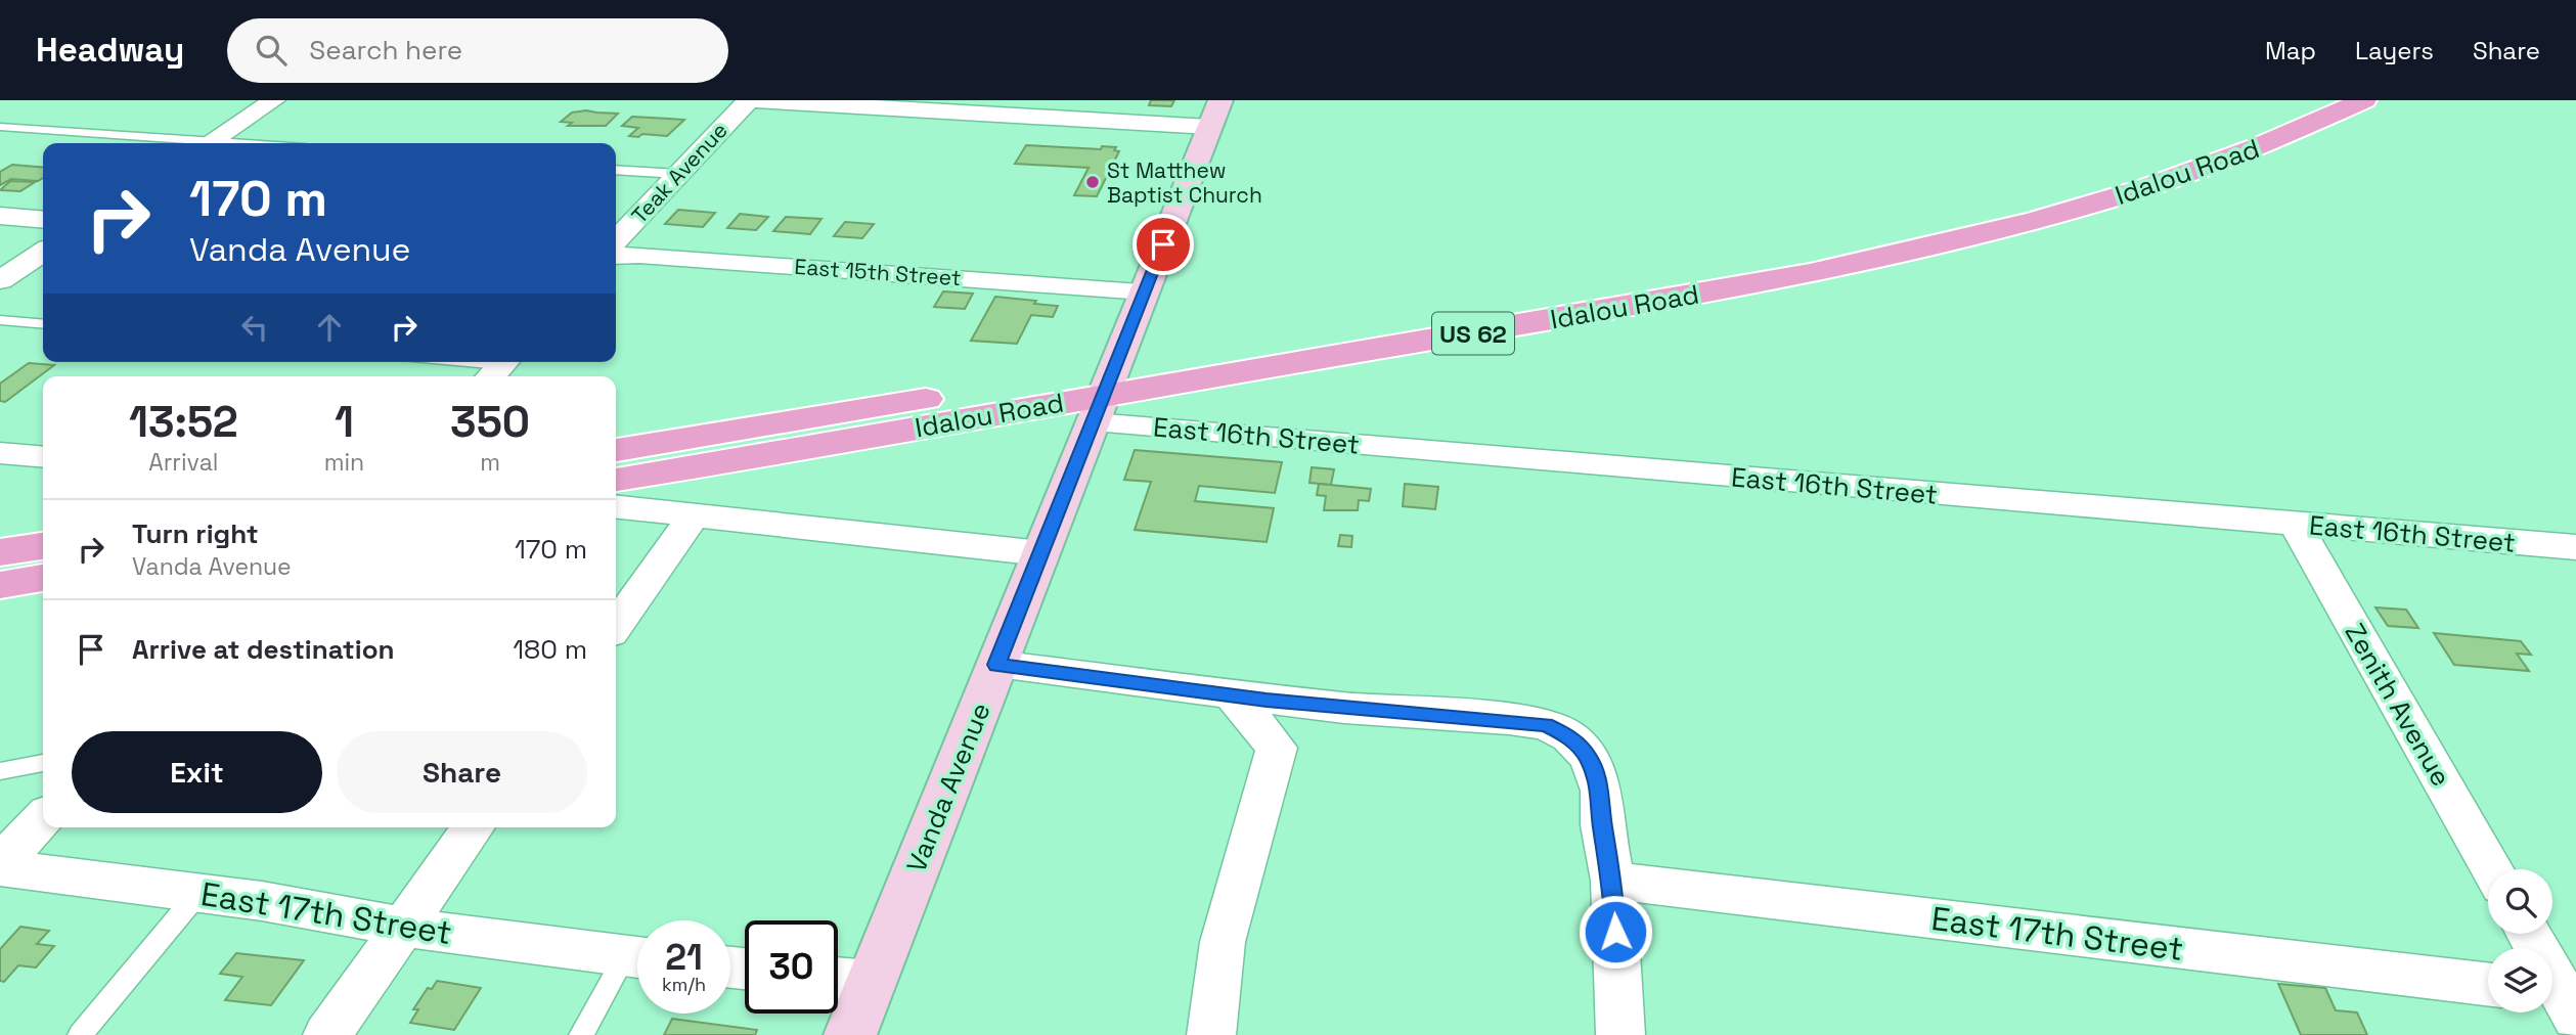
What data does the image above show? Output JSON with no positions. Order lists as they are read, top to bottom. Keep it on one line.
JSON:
{"streets":{"main road":["Idalou Road","US 62"],"street":["Teak Avenue","East 15th Street","East 16th Street","Zenith Avenue","Vanda Avenue","East 17th Street"]},"crossings":[["Idalou Road","East 16th Street"],["Idalou Road","Vanda Avenue"],["East 15th Street","Vanda Avenue"],["East 16th Street","Zenith Avenue"],["East 16th Street","Vanda Avenue"]],"places":["St Matthew Baptist Church"],"page":{"header":"Headway","search":"Search here","nav":["Map","Layers","Share"],"turn":["170 m","Vanda Avenue"],"eta":["13:52","Arrival","1","min","350","m"],"list":[{"name":"Turn right","note":"Vanda Avenue","value":"170 m"},{"name":"Arrive at destination","value":"180 m"}],"buttons":["Exit","Share"],"speed":"21 km/h","limit":"30"}}
